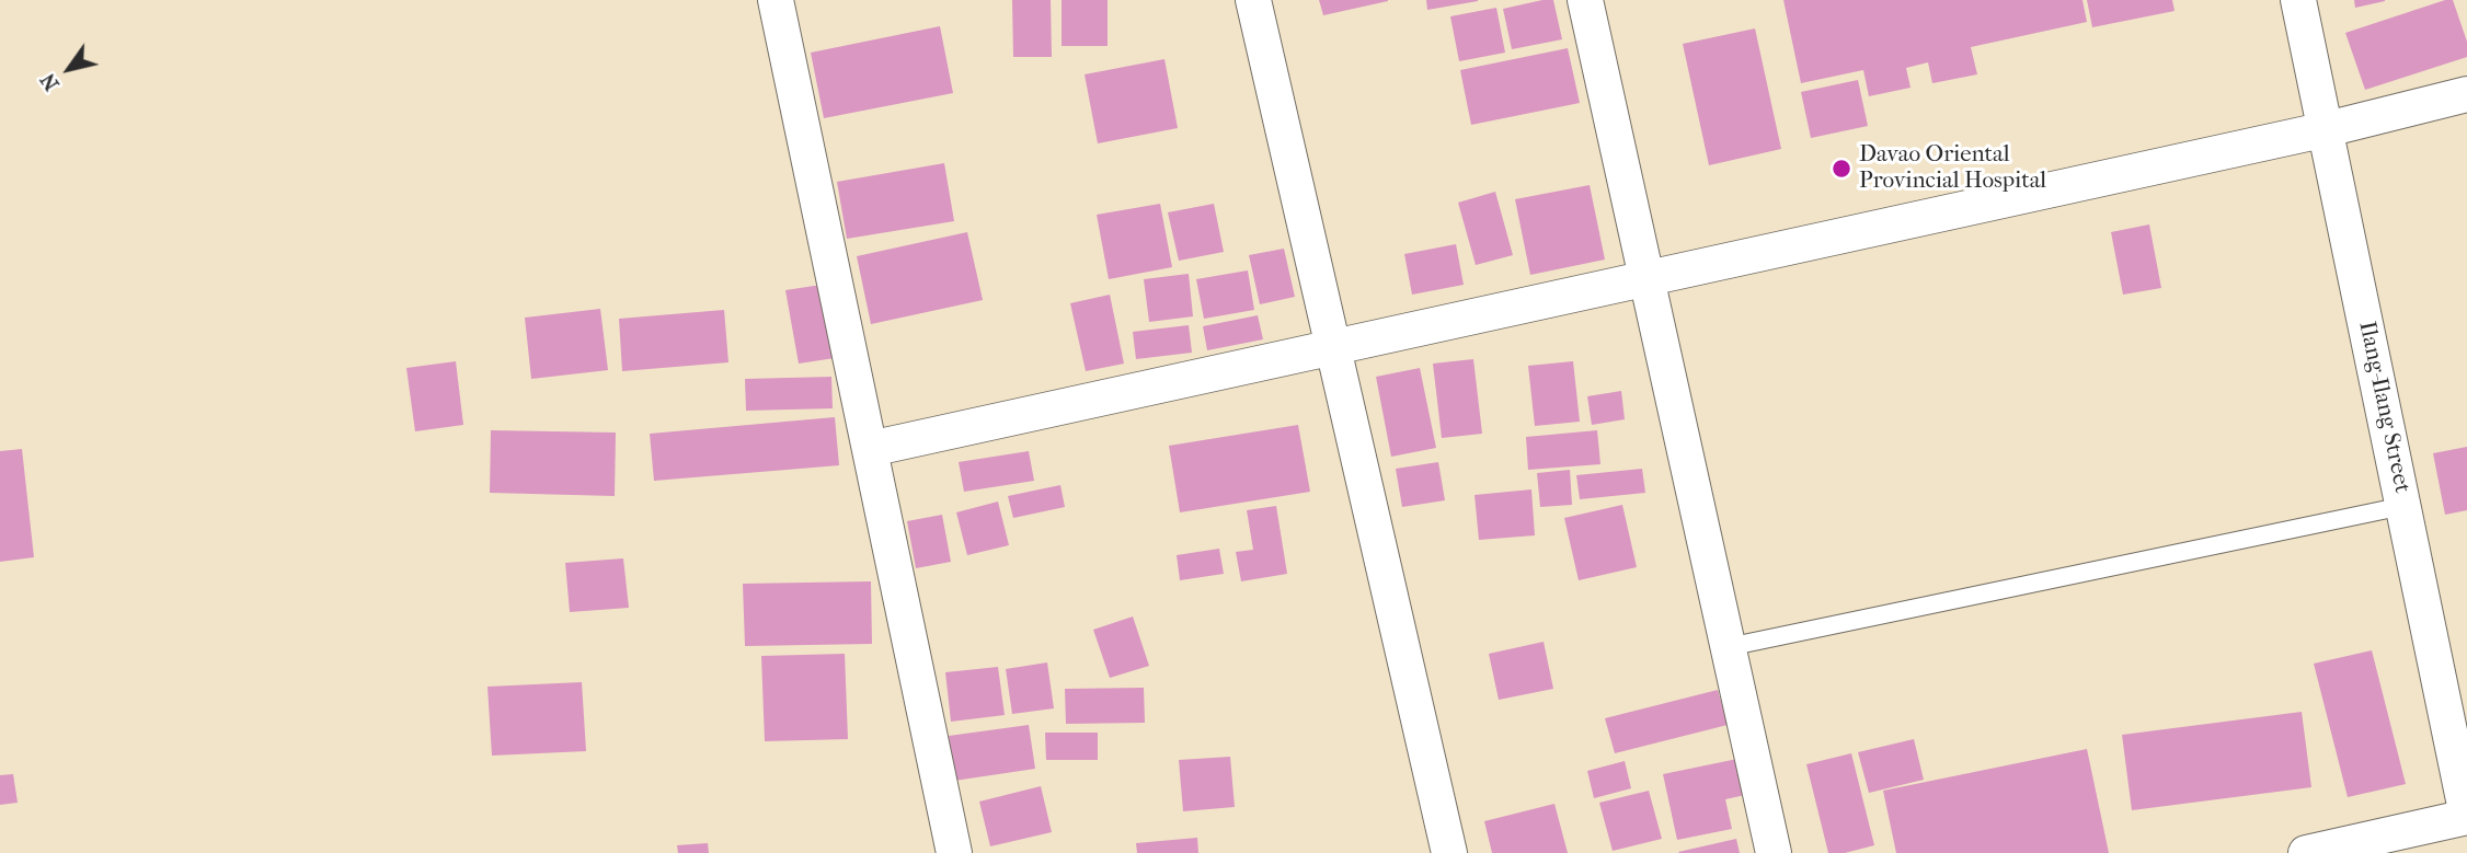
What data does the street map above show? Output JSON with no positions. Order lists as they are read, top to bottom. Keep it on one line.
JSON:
{"streets":{"street":["Ilang-Ilang Street"]},"places":["Davao Oriental Provincial Hospital"],"north":"bottom left"}
